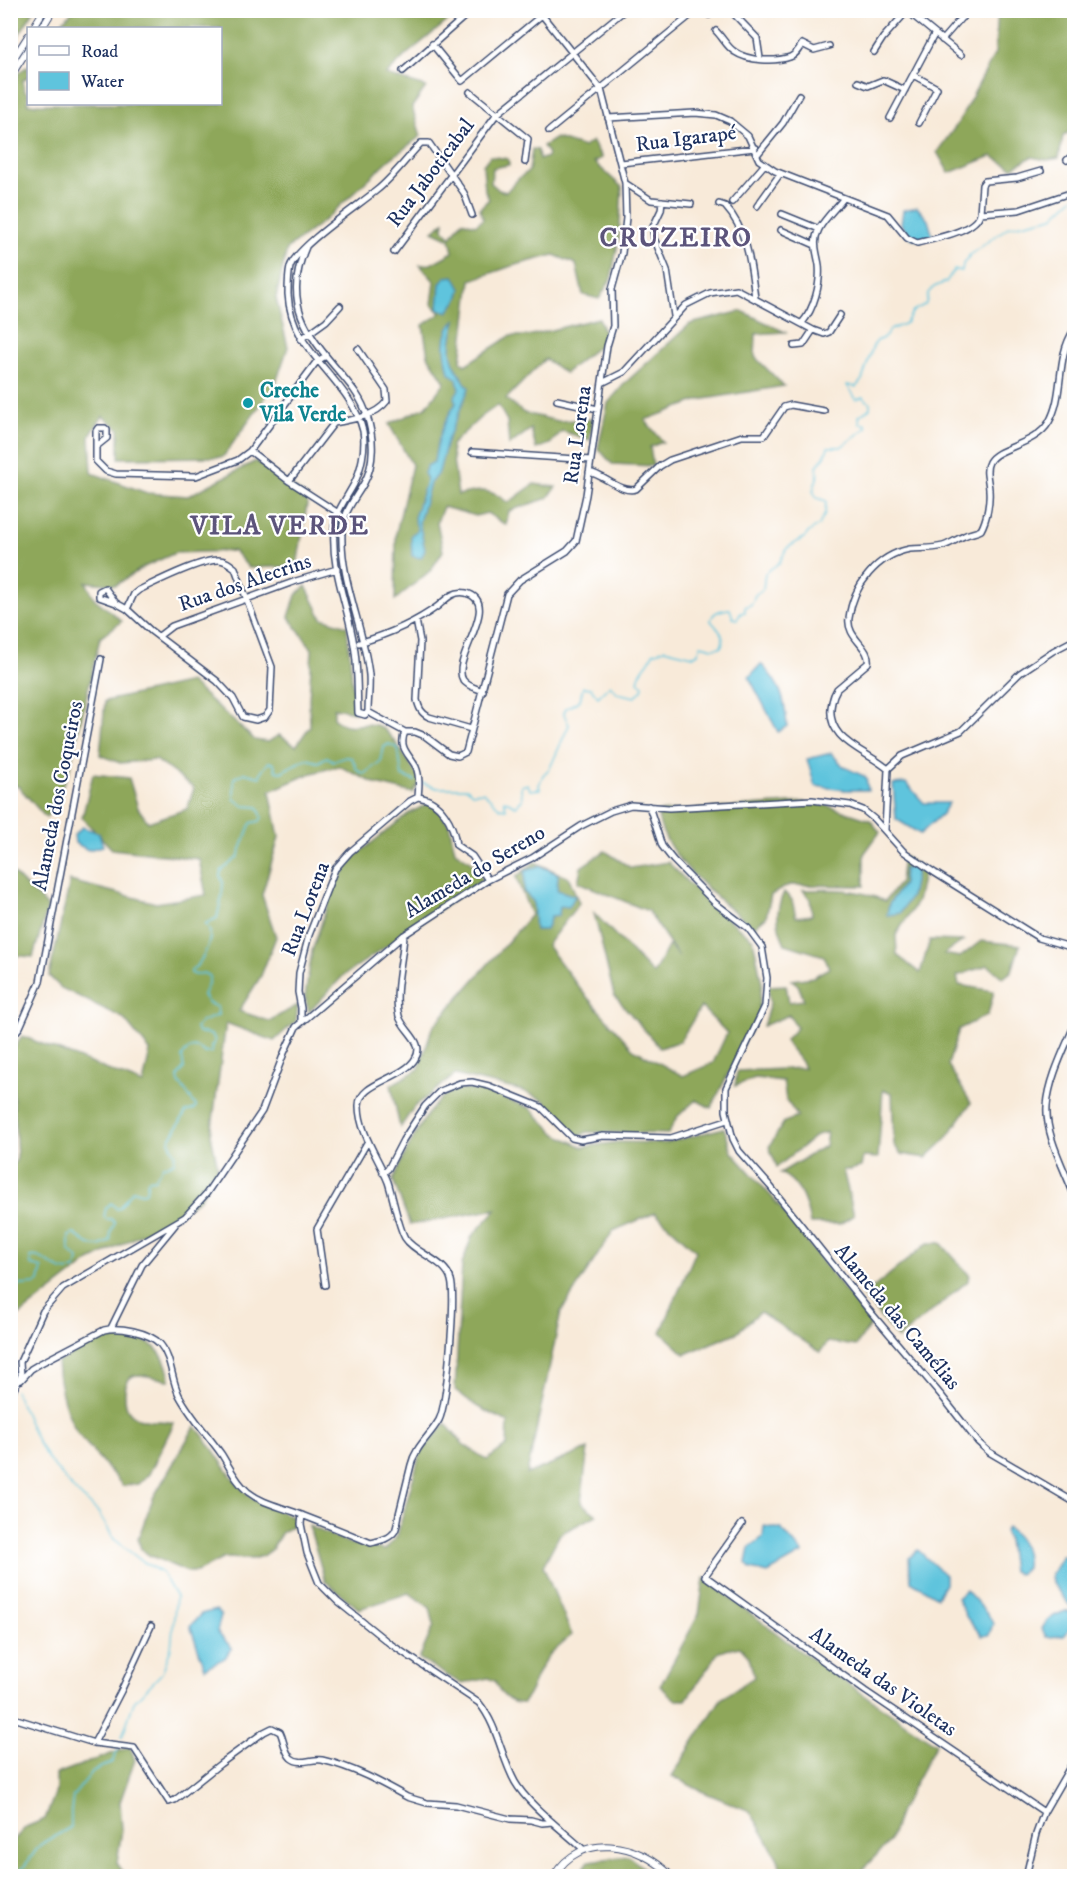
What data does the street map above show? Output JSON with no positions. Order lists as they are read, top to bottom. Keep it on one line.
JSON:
{"streets":{"street":["Rua Igarapé","Rua Jaboticabal","Rua Lorena","Rua dos Alecrins","Alameda dos Coqueiros","Alameda do Sereno","Alameda das Camélias","Alameda das Violetas"]},"crossings":[["Rua Igarapé","Rua Lorena"],["Alameda do Sereno","Alameda das Camélias"]],"districts":["CRUZEIRO","VILA VERDE"],"places":["Creche Vila Verde"],"legend":["Road","Water"]}
